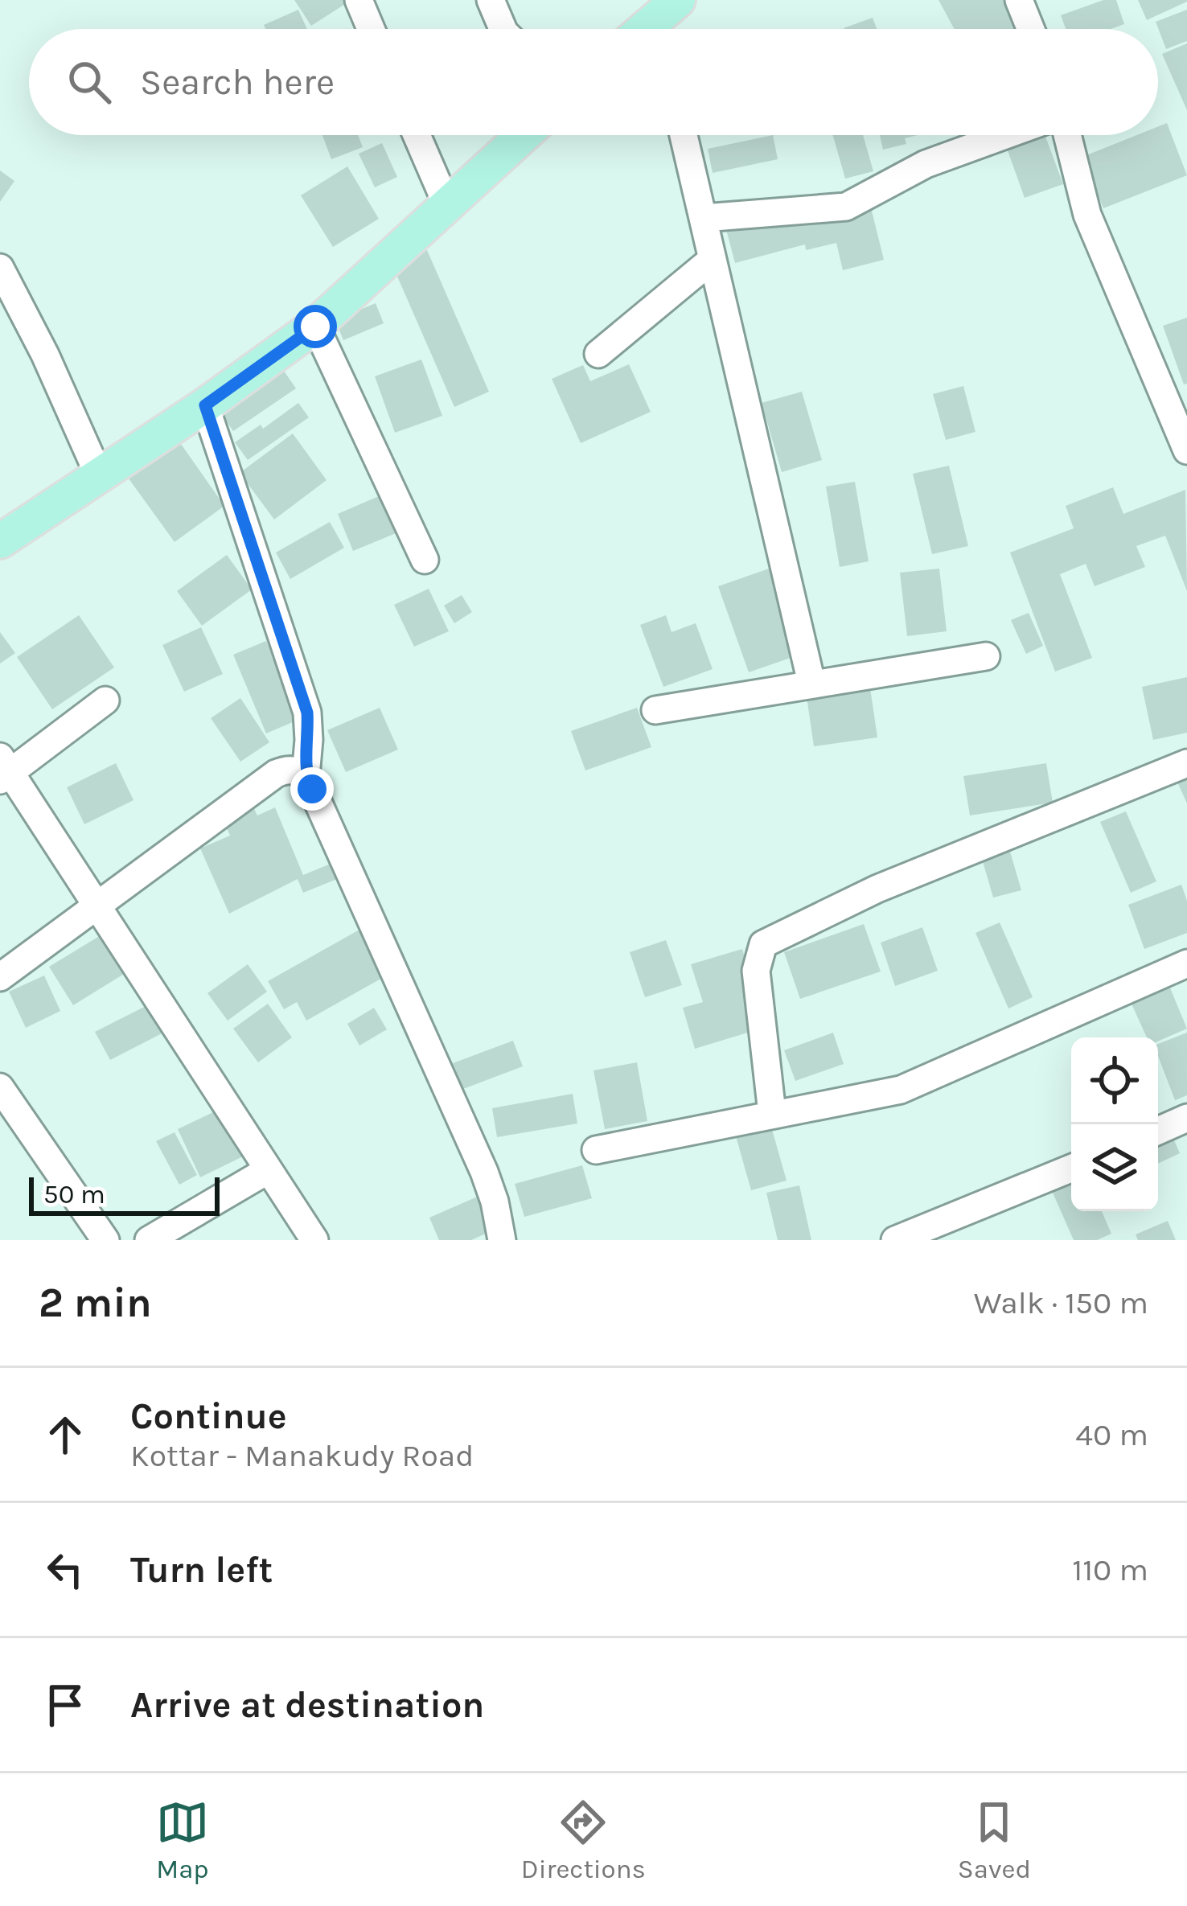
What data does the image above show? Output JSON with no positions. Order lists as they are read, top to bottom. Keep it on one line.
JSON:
{"scale_bar":"50 m","page":{"search":"Search here","scale":"50 m","heading":["2 min","Walk · 150 m"],"list":[["Continue","Kottar - Manakudy Road","40 m"],["Turn left","110 m"],"Arrive at destination"],"nav":["Map","Directions","Saved"]}}
